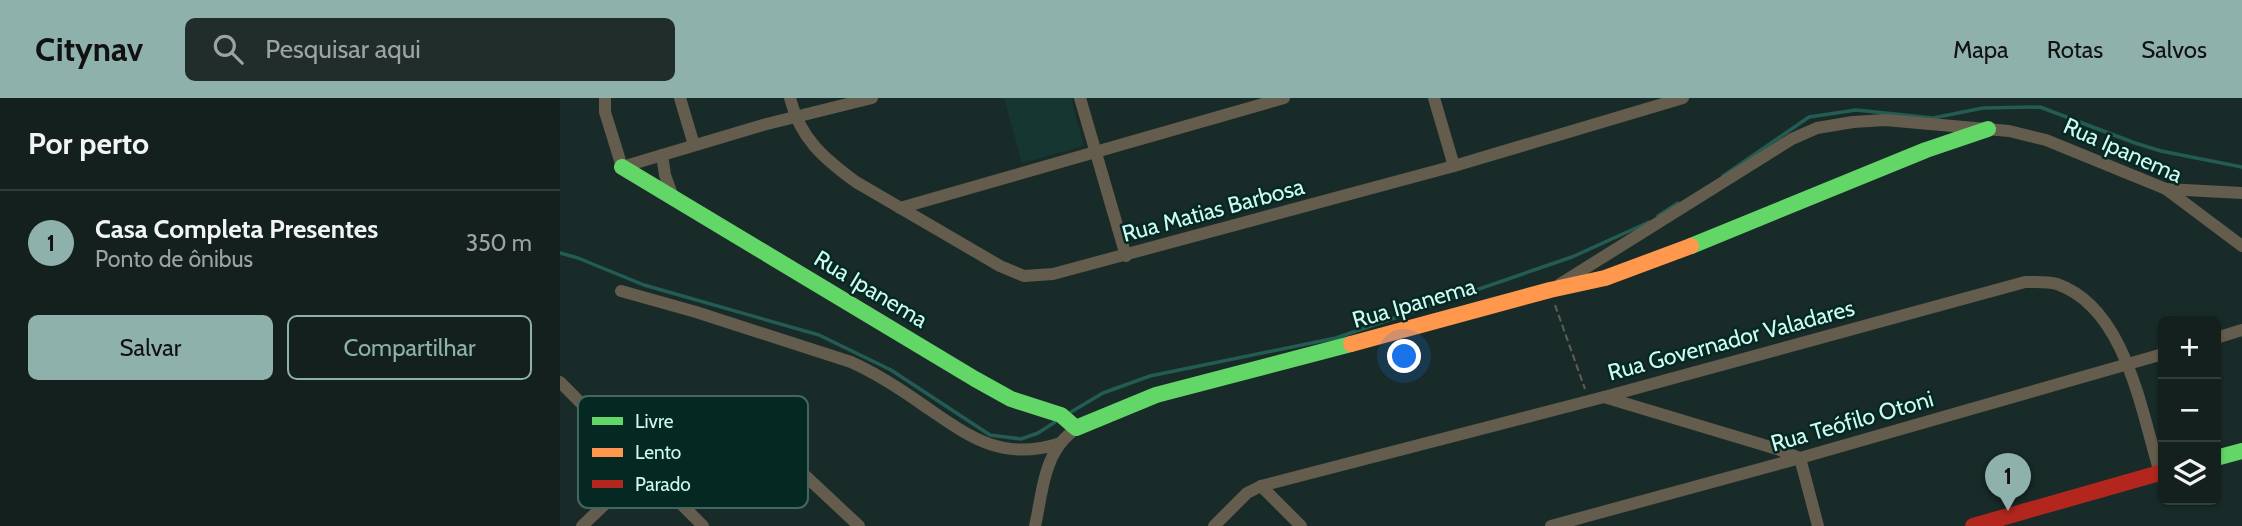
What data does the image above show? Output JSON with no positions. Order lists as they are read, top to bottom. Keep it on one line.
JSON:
{"streets":{"street":["Rua Ipanema","Rua Matias Barbosa","Rua Governador Valadares","Rua Teófilo Otoni"]},"crossings":[["Rua Governador Valadares","Rua Teófilo Otoni"]],"legend":["Livre","Lento","Parado"],"page":{"header":"Citynav","search":"Pesquisar aqui","nav":["Mapa","Rotas","Salvos"],"heading":"Por perto","list":[{"mark":"1","name":"Casa Completa Presentes","note":"Ponto de ônibus","value":"350 m"}],"buttons":["Salvar","Compartilhar"],"map_buttons":["+","−"],"pins":"1"}}
